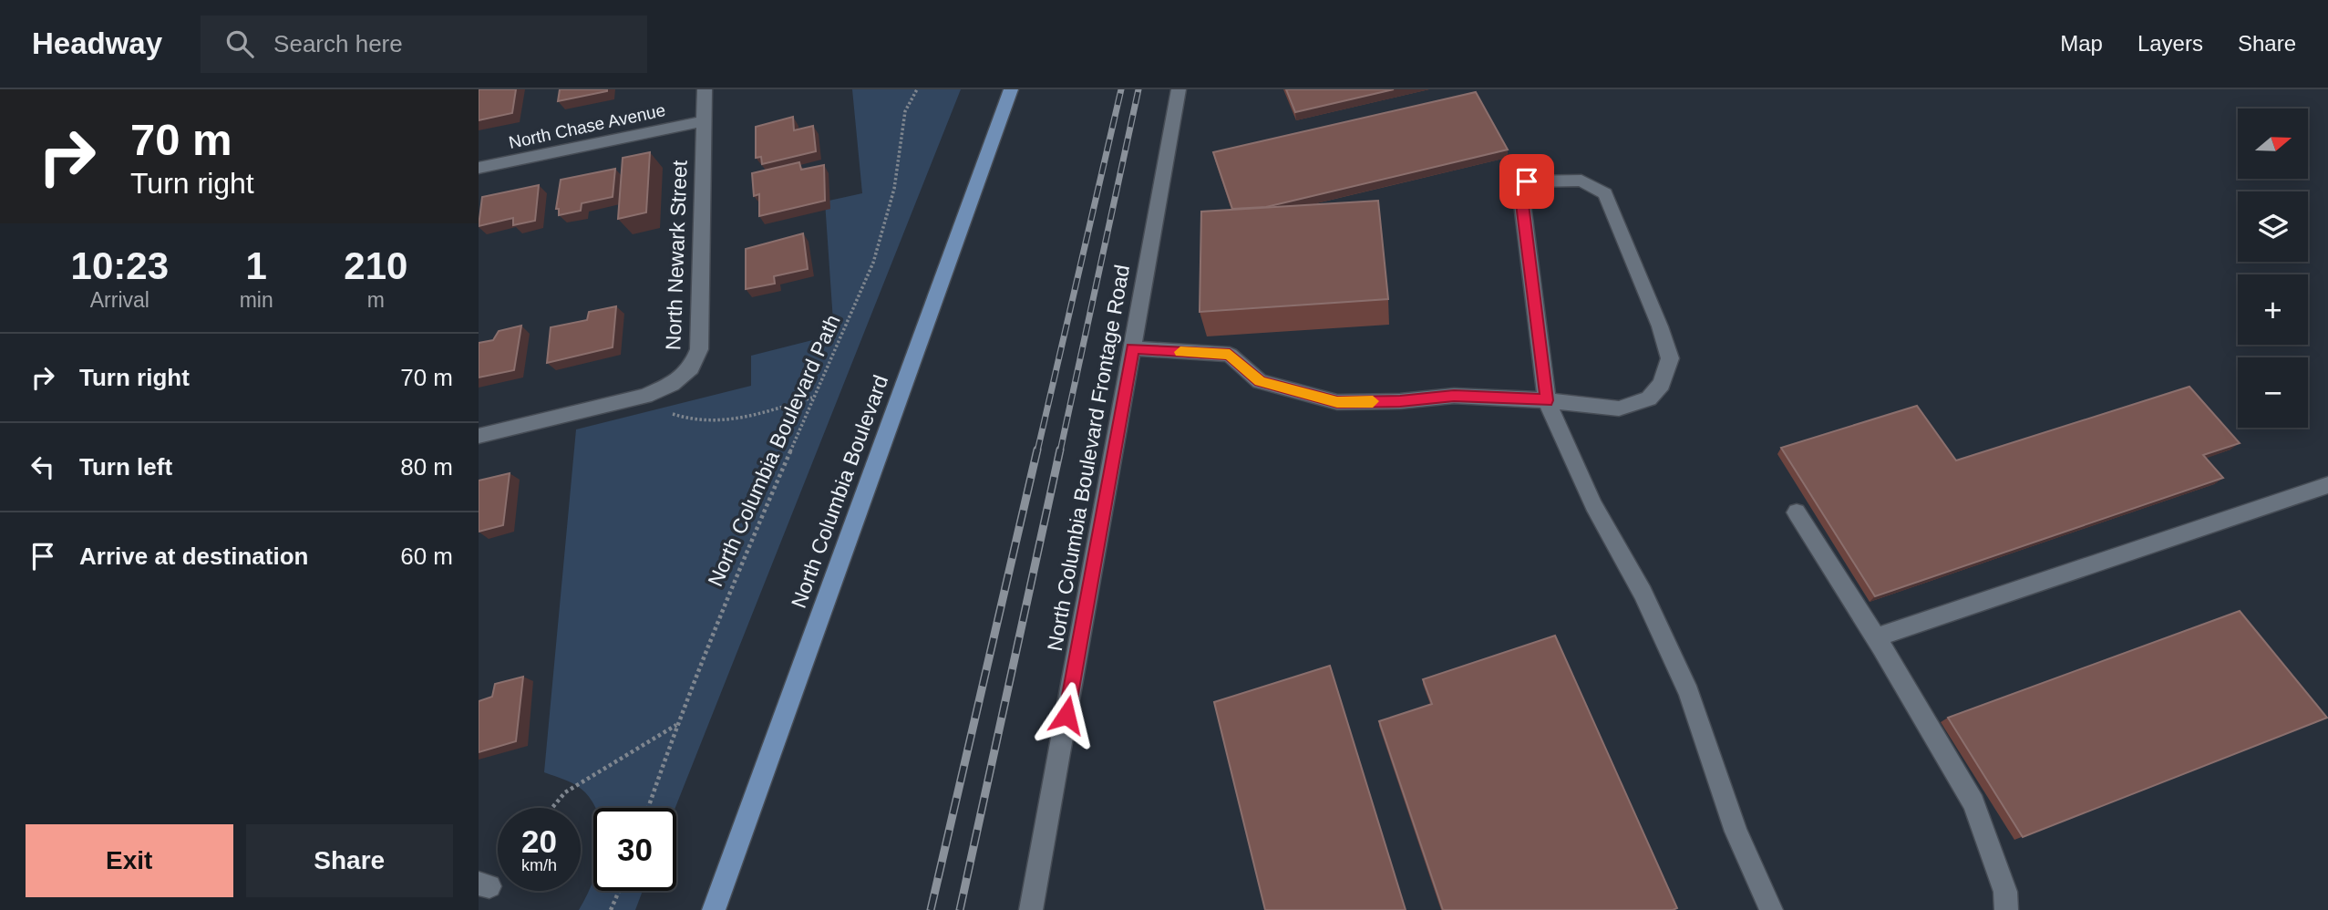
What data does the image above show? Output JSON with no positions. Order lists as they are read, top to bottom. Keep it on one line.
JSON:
{"streets":{"main road":["North Columbia Boulevard"],"street":["North Chase Avenue","North Newark Street","North Columbia Boulevard Frontage Road"],"path":["North Columbia Boulevard Path"]},"crossings":[["North Chase Avenue","North Newark Street"]],"north":"right","page":{"header":"Headway","search":"Search here","nav":["Map","Layers","Share"],"turn":["70 m","Turn right"],"map_buttons":["+","−"],"eta":["10:23","Arrival","1","min","210","m"],"list":[{"name":"Turn right","value":"70 m"},{"name":"Turn left","value":"80 m"},{"name":"Arrive at destination","value":"60 m"}],"speed":"20 km/h","limit":"30","buttons":["Exit","Share"]}}
